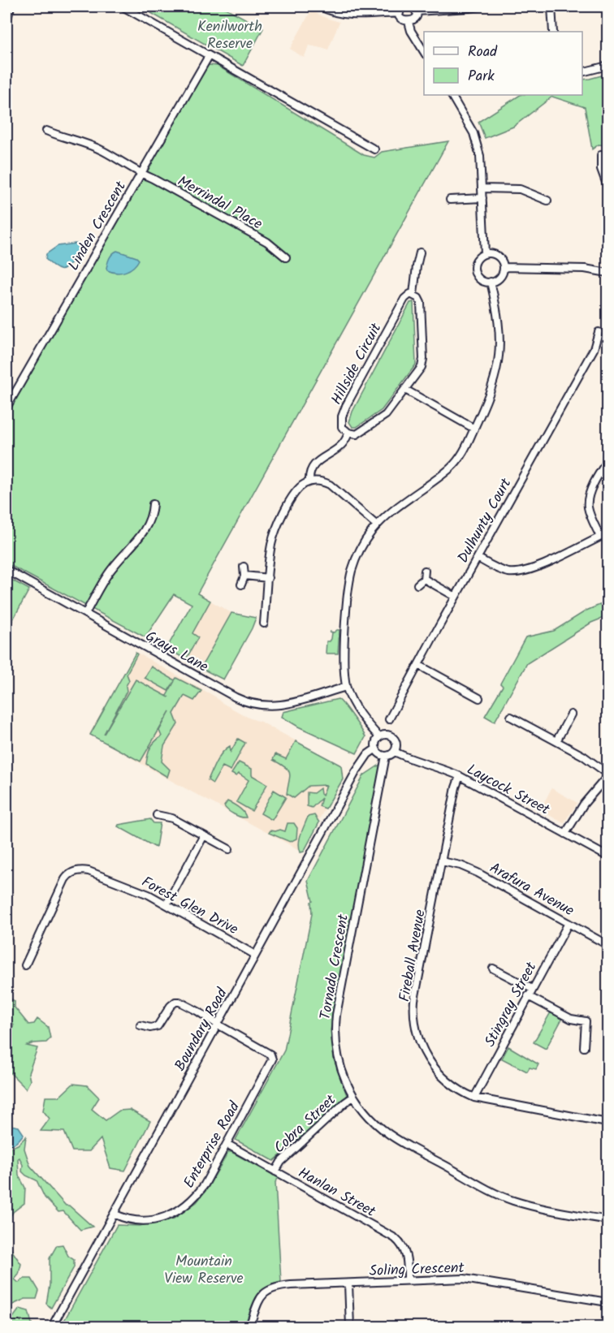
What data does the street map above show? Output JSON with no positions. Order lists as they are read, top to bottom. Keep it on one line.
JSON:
{"streets":{"street":["Merrindal Place","Linden Crescent","Hillside Circuit","Dulhunty Court","Grays Lane","Laycock Street","Arafura Avenue","Forest Glen Drive","Fireball Avenue","Tornado Crescent","Stingray Street","Boundary Road","Cobra Street","Enterprise Road","Hanlan Street","Soling Crescent"]},"crossings":[["Merrindal Place","Linden Crescent"],["Laycock Street","Fireball Avenue"],["Laycock Street","Tornado Crescent"],["Laycock Street","Boundary Road"],["Arafura Avenue","Fireball Avenue"],["Arafura Avenue","Stingray Street"],["Forest Glen Drive","Boundary Road"],["Fireball Avenue","Stingray Street"],["Tornado Crescent","Boundary Road"],["Tornado Crescent","Cobra Street"],["Boundary Road","Enterprise Road"],["Cobra Street","Hanlan Street"],["Enterprise Road","Hanlan Street"],["Hanlan Street","Soling Crescent"]],"parks":["Kenilworth Reserve","Mountain View Reserve"],"legend":["Road","Park"]}
